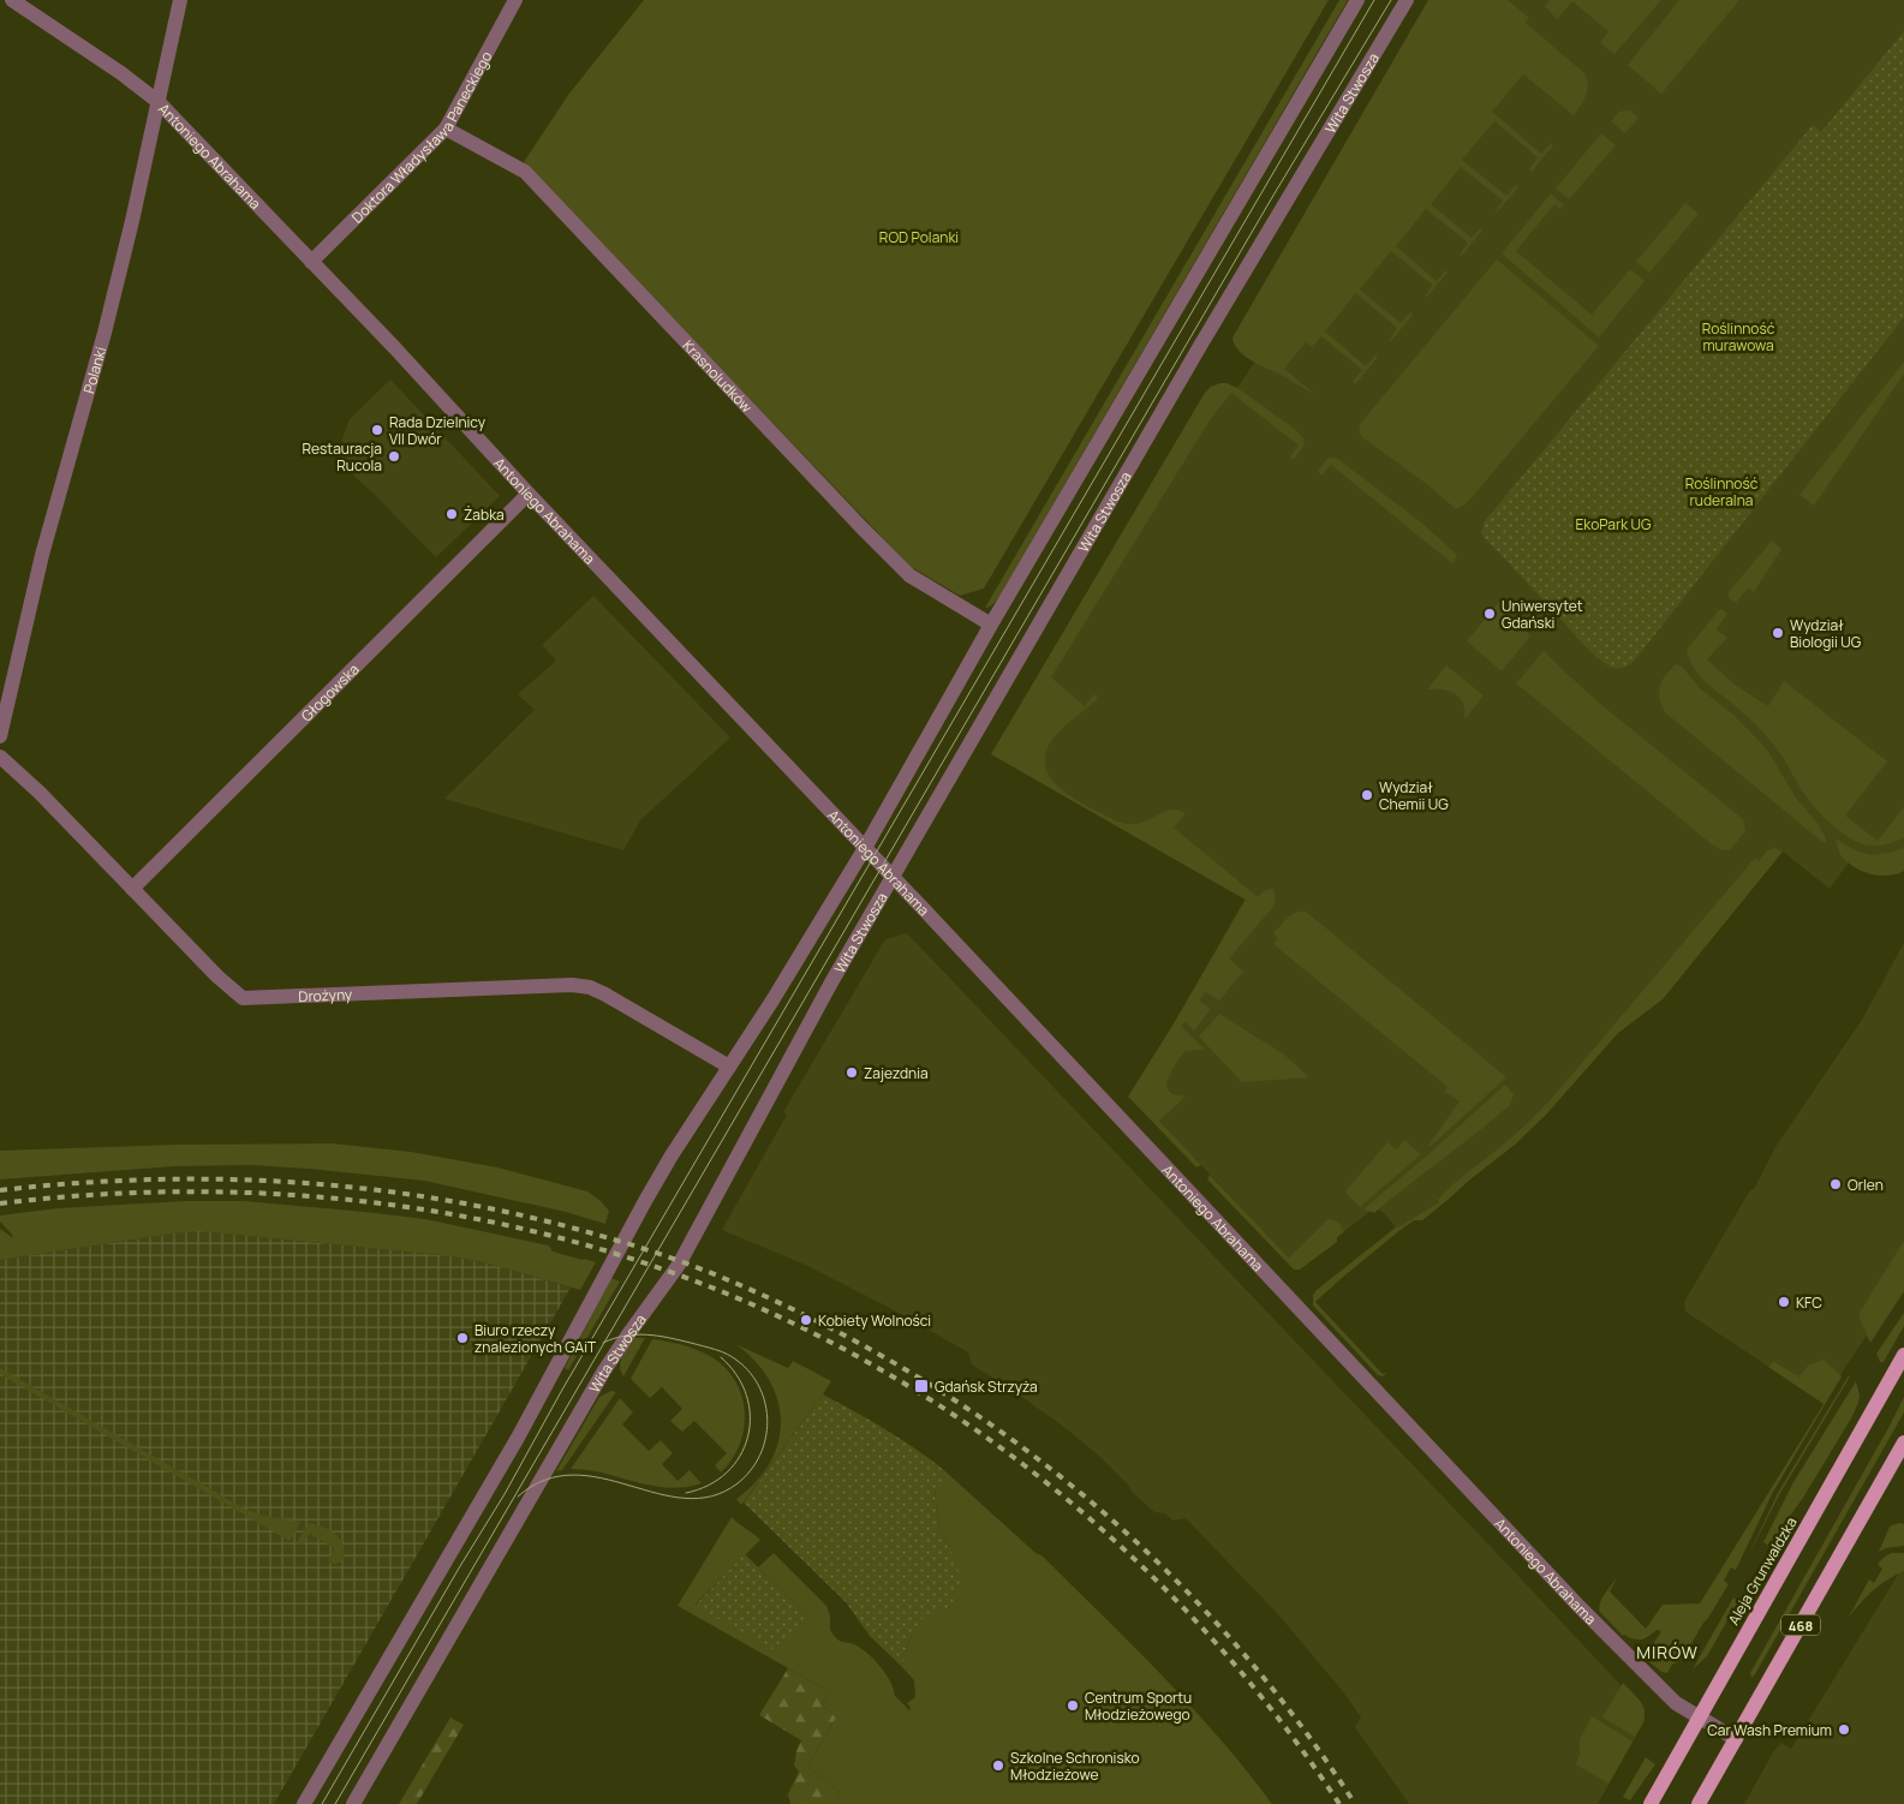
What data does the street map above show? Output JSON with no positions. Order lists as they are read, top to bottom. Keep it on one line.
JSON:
{"streets":{"main road":["Aleja Grunwaldzka","468"],"street":["Wita Stwosza","Doktora Władysława Paneckiego","Antoniego Abrahama","Polanki","Krasnoludków","Głogowska","Drożyny"]},"crossings":[["Wita Stwosza","Antoniego Abrahama"],["Doktora Władysława Paneckiego","Antoniego Abrahama"],["Doktora Władysława Paneckiego","Krasnoludków"],["Antoniego Abrahama","Polanki"],["Antoniego Abrahama","Głogowska"],["Antoniego Abrahama","Aleja Grunwaldzka"],["Antoniego Abrahama","468"],["Głogowska","Drożyny"]],"districts":["MIRÓW"],"parks":["ROD Polanki","Roślinność murawowa","Roślinność ruderalna","EkoPark UG"],"places":{"other":["Rada Dzielnicy VII Dwór","Restauracja Rucola","Żabka","Uniwersytet Gdański","Wydział Biologii UG","Wydział Chemii UG","Zajezdnia","Orlen","KFC","Kobiety Wolności","Biuro rzeczy znalezionych GAiT","Centrum Sportu Młodzieżowego","Car Wash Premium","Szkolne Schronisko Młodzieżowe"],"transit":["Gdańsk Strzyża"]}}
